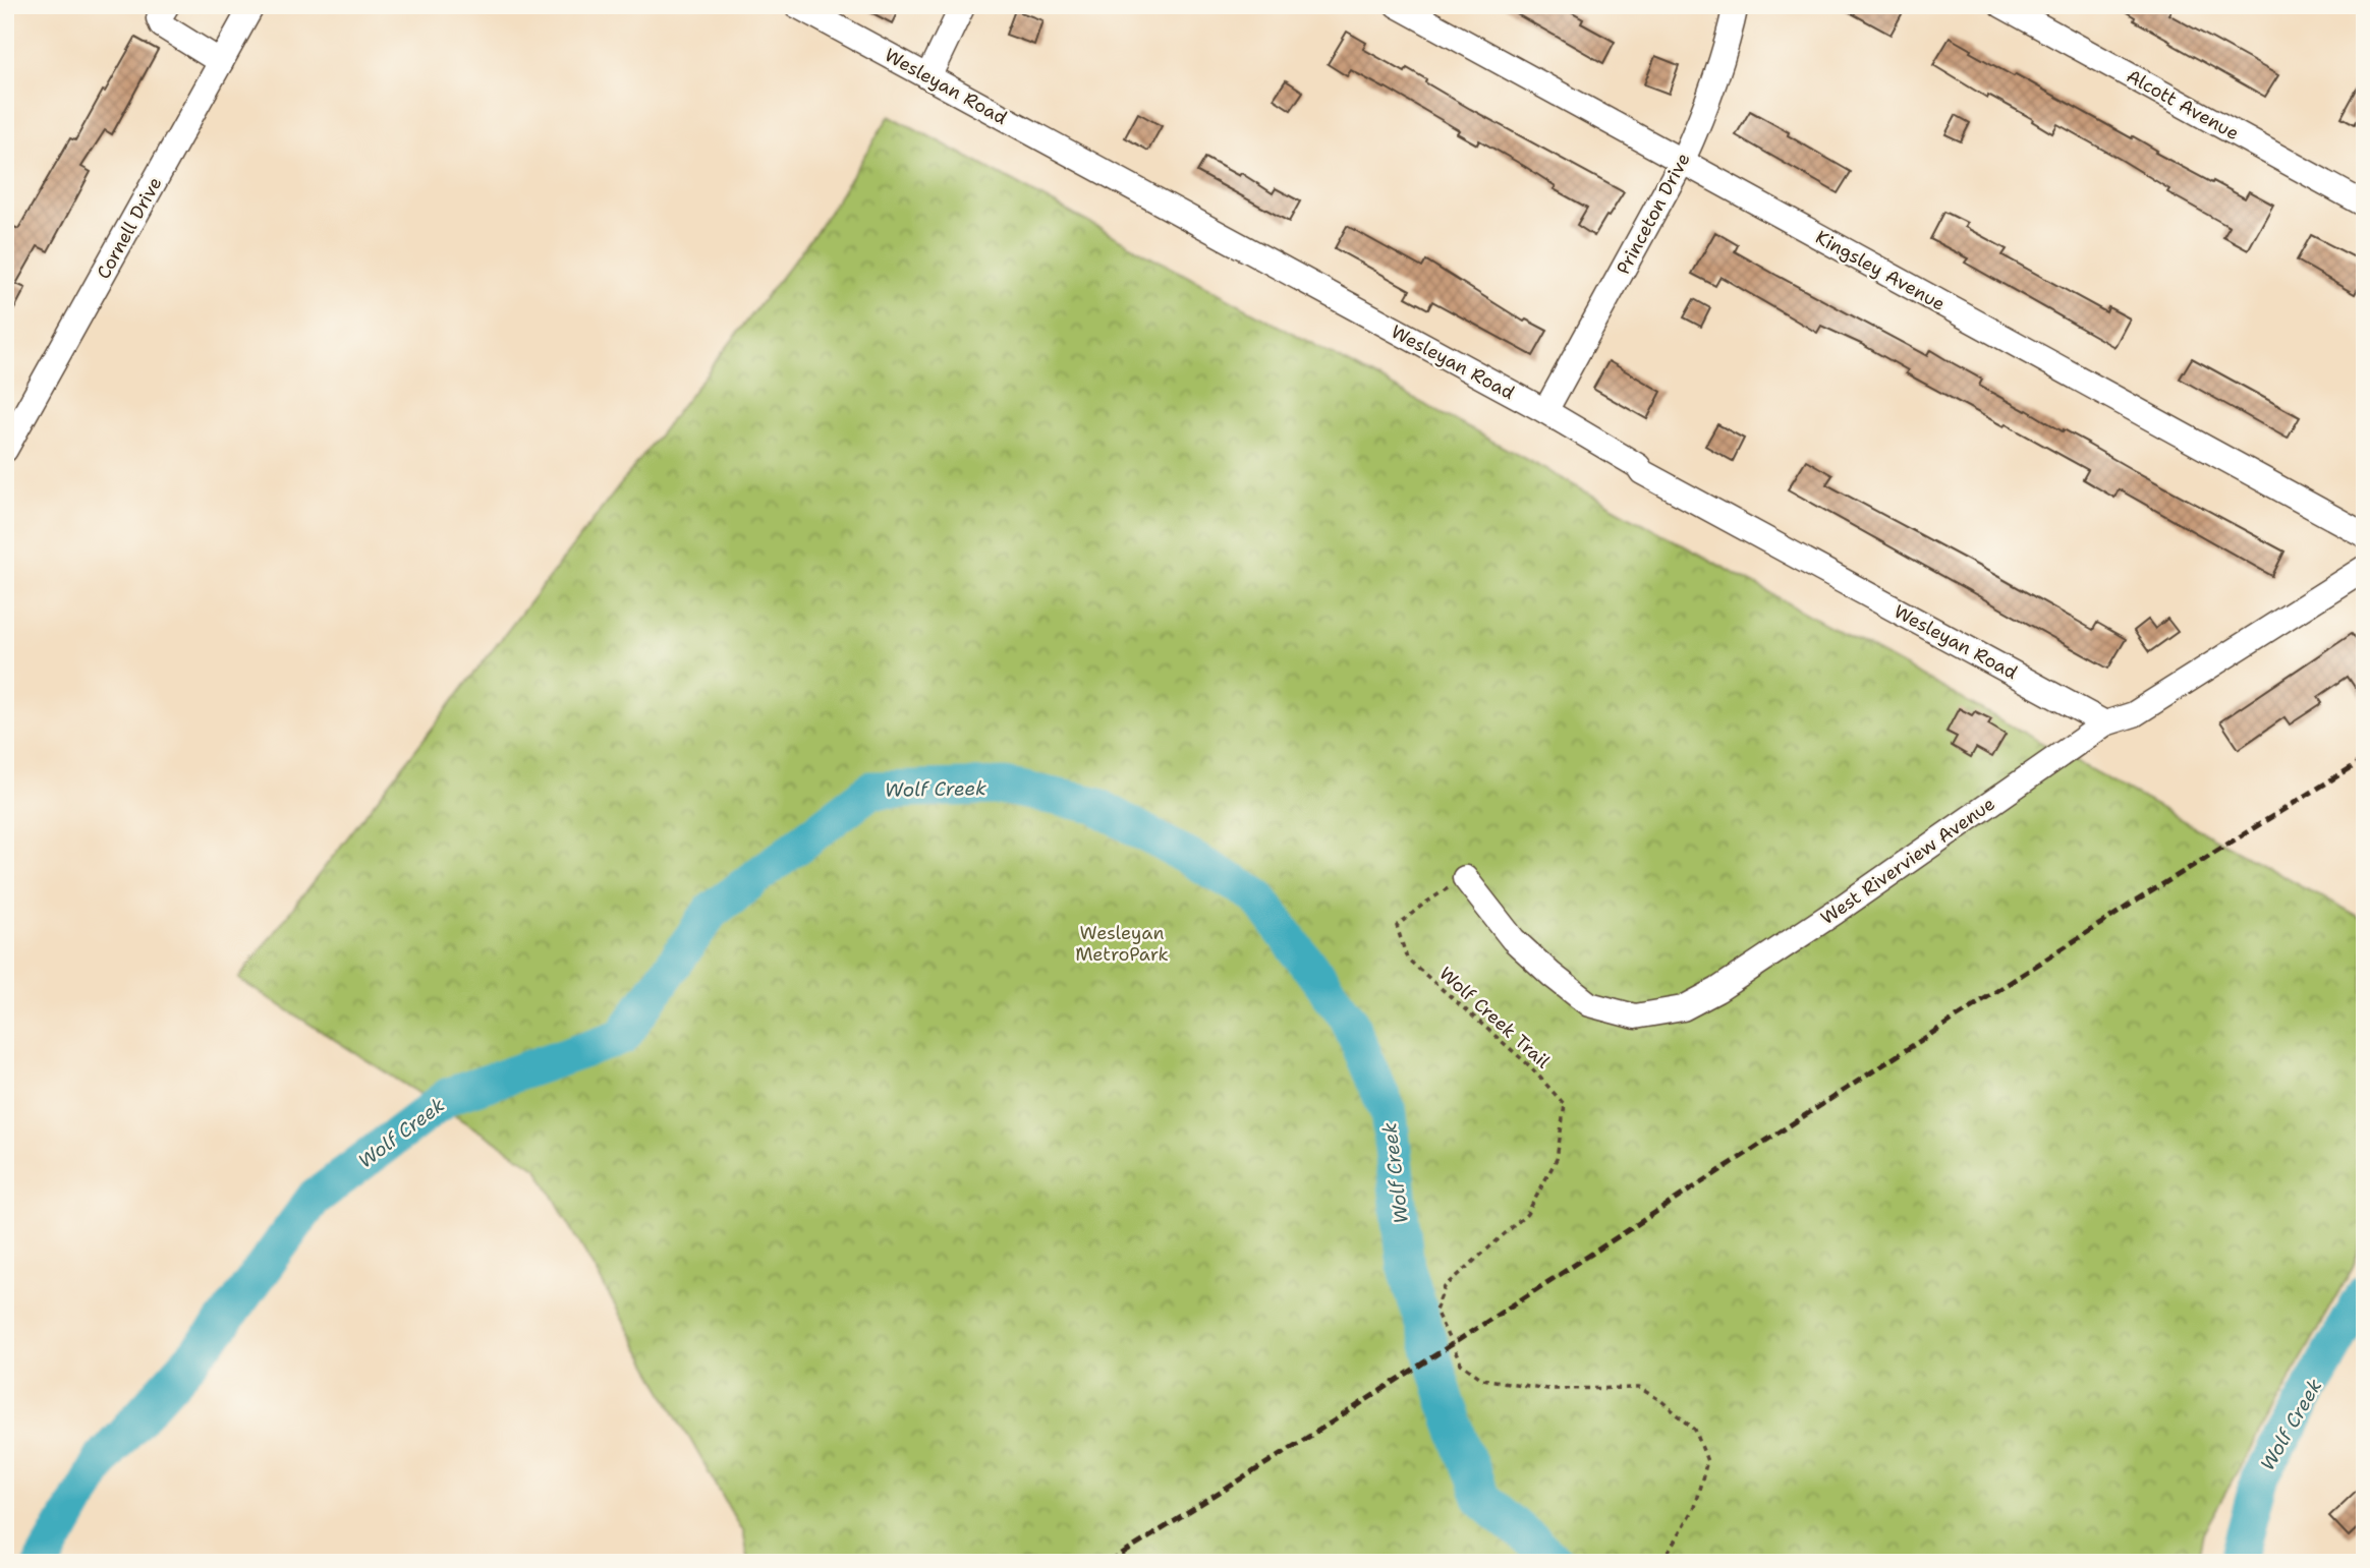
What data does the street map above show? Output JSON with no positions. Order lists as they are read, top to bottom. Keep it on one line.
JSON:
{"streets":{"street":["Wesleyan Road","Alcott Avenue","Princeton Drive","Cornell Drive","Kingsley Avenue","West Riverview Avenue"],"path":["Wolf Creek Trail"]},"crossings":[["Wesleyan Road","Princeton Drive"],["Wesleyan Road","West Riverview Avenue"],["Princeton Drive","Kingsley Avenue"],["West Riverview Avenue","Wolf Creek Trail"]],"water":["Wolf Creek"],"parks":["Wesleyan MetroPark"]}
